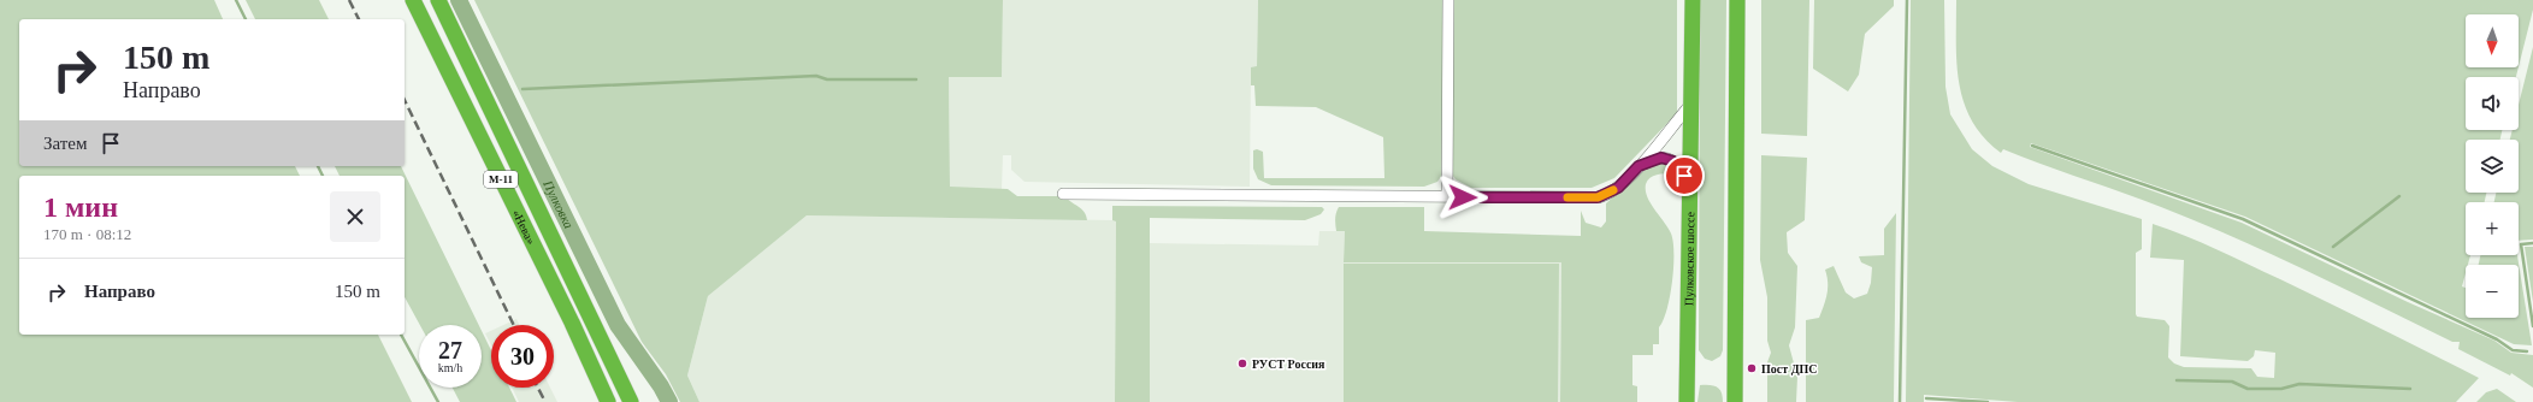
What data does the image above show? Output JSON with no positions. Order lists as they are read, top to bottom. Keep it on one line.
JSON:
{"streets":{"highway":["М-11","«Нева»","Пулковское шоссе"]},"water":["Пулковка"],"places":["РУСТ Россия","Пост ДПС"],"north":"bottom","page":{"map_buttons":["+","−"],"turn":["150 m","Направо"],"then":"Затем","heading":["1 мин","170 m · 08:12"],"list":[{"name":"Направо","value":"150 m"}],"speed":"27 km/h","limit":"30"}}
